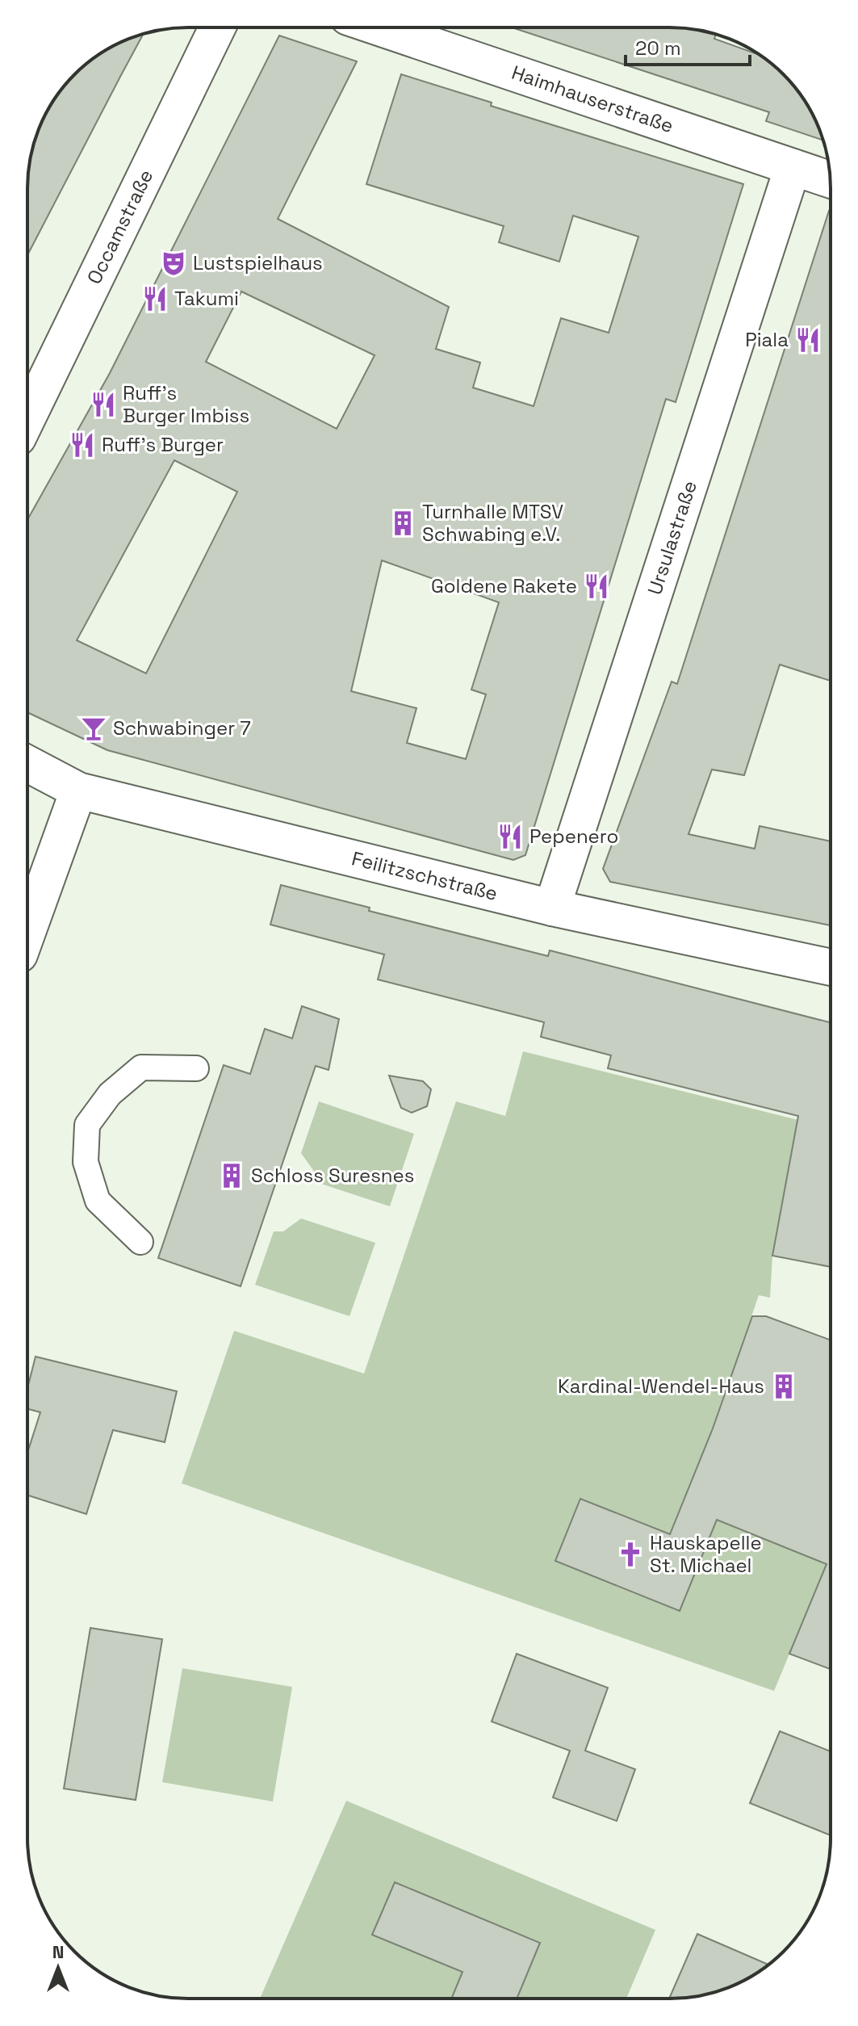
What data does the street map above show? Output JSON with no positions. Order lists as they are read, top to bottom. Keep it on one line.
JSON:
{"streets":{"street":["Haimhauserstraße","Occamstraße","Ursulastraße","Feilitzschstraße"]},"crossings":[["Haimhauserstraße","Ursulastraße"],["Ursulastraße","Feilitzschstraße"]],"places":{"theatre":["Lustspielhaus"],"restaurant":["Takumi","Piala","Ruff's Burger Imbiss","Ruff's Burger","Goldene Rakete","Pepenero"],"building":["Turnhalle MTSV Schwabing e.V.","Schloss Suresnes","Kardinal-Wendel-Haus"],"bar":["Schwabinger 7"],"church":["Hauskapelle St. Michael"]},"scale_bar":"20 m","north":"top"}
